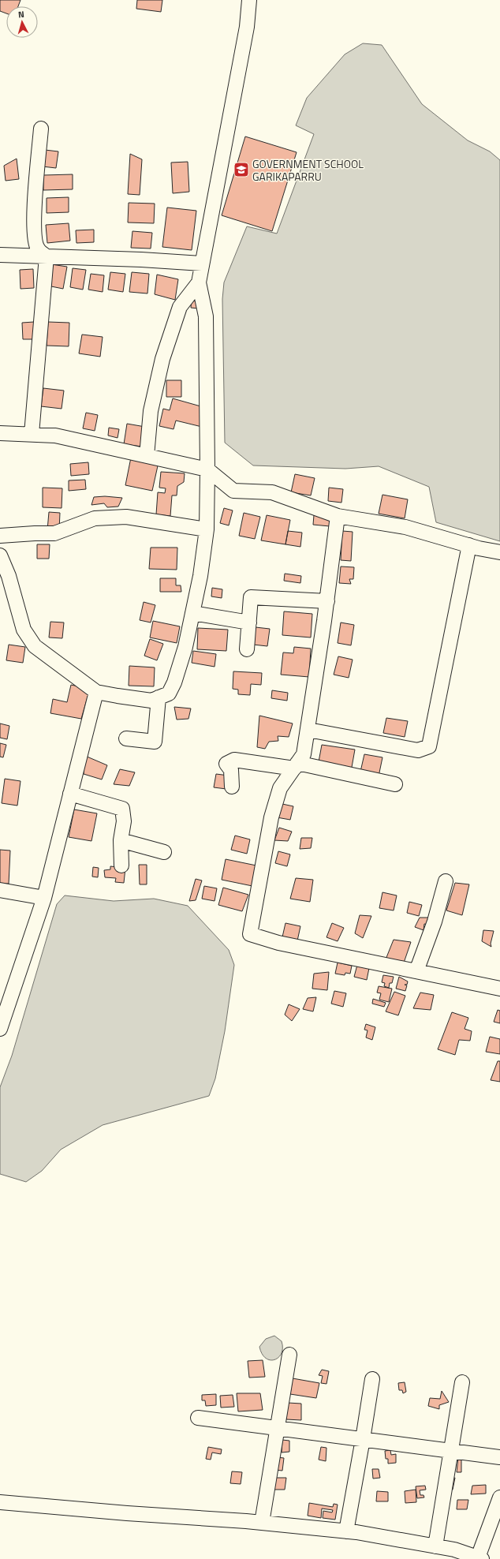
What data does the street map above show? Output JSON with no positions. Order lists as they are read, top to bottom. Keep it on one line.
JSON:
{"places":{"school or university":["GOVERNMENT SCHOOL GARIKAPARRU"]},"north":"top"}
